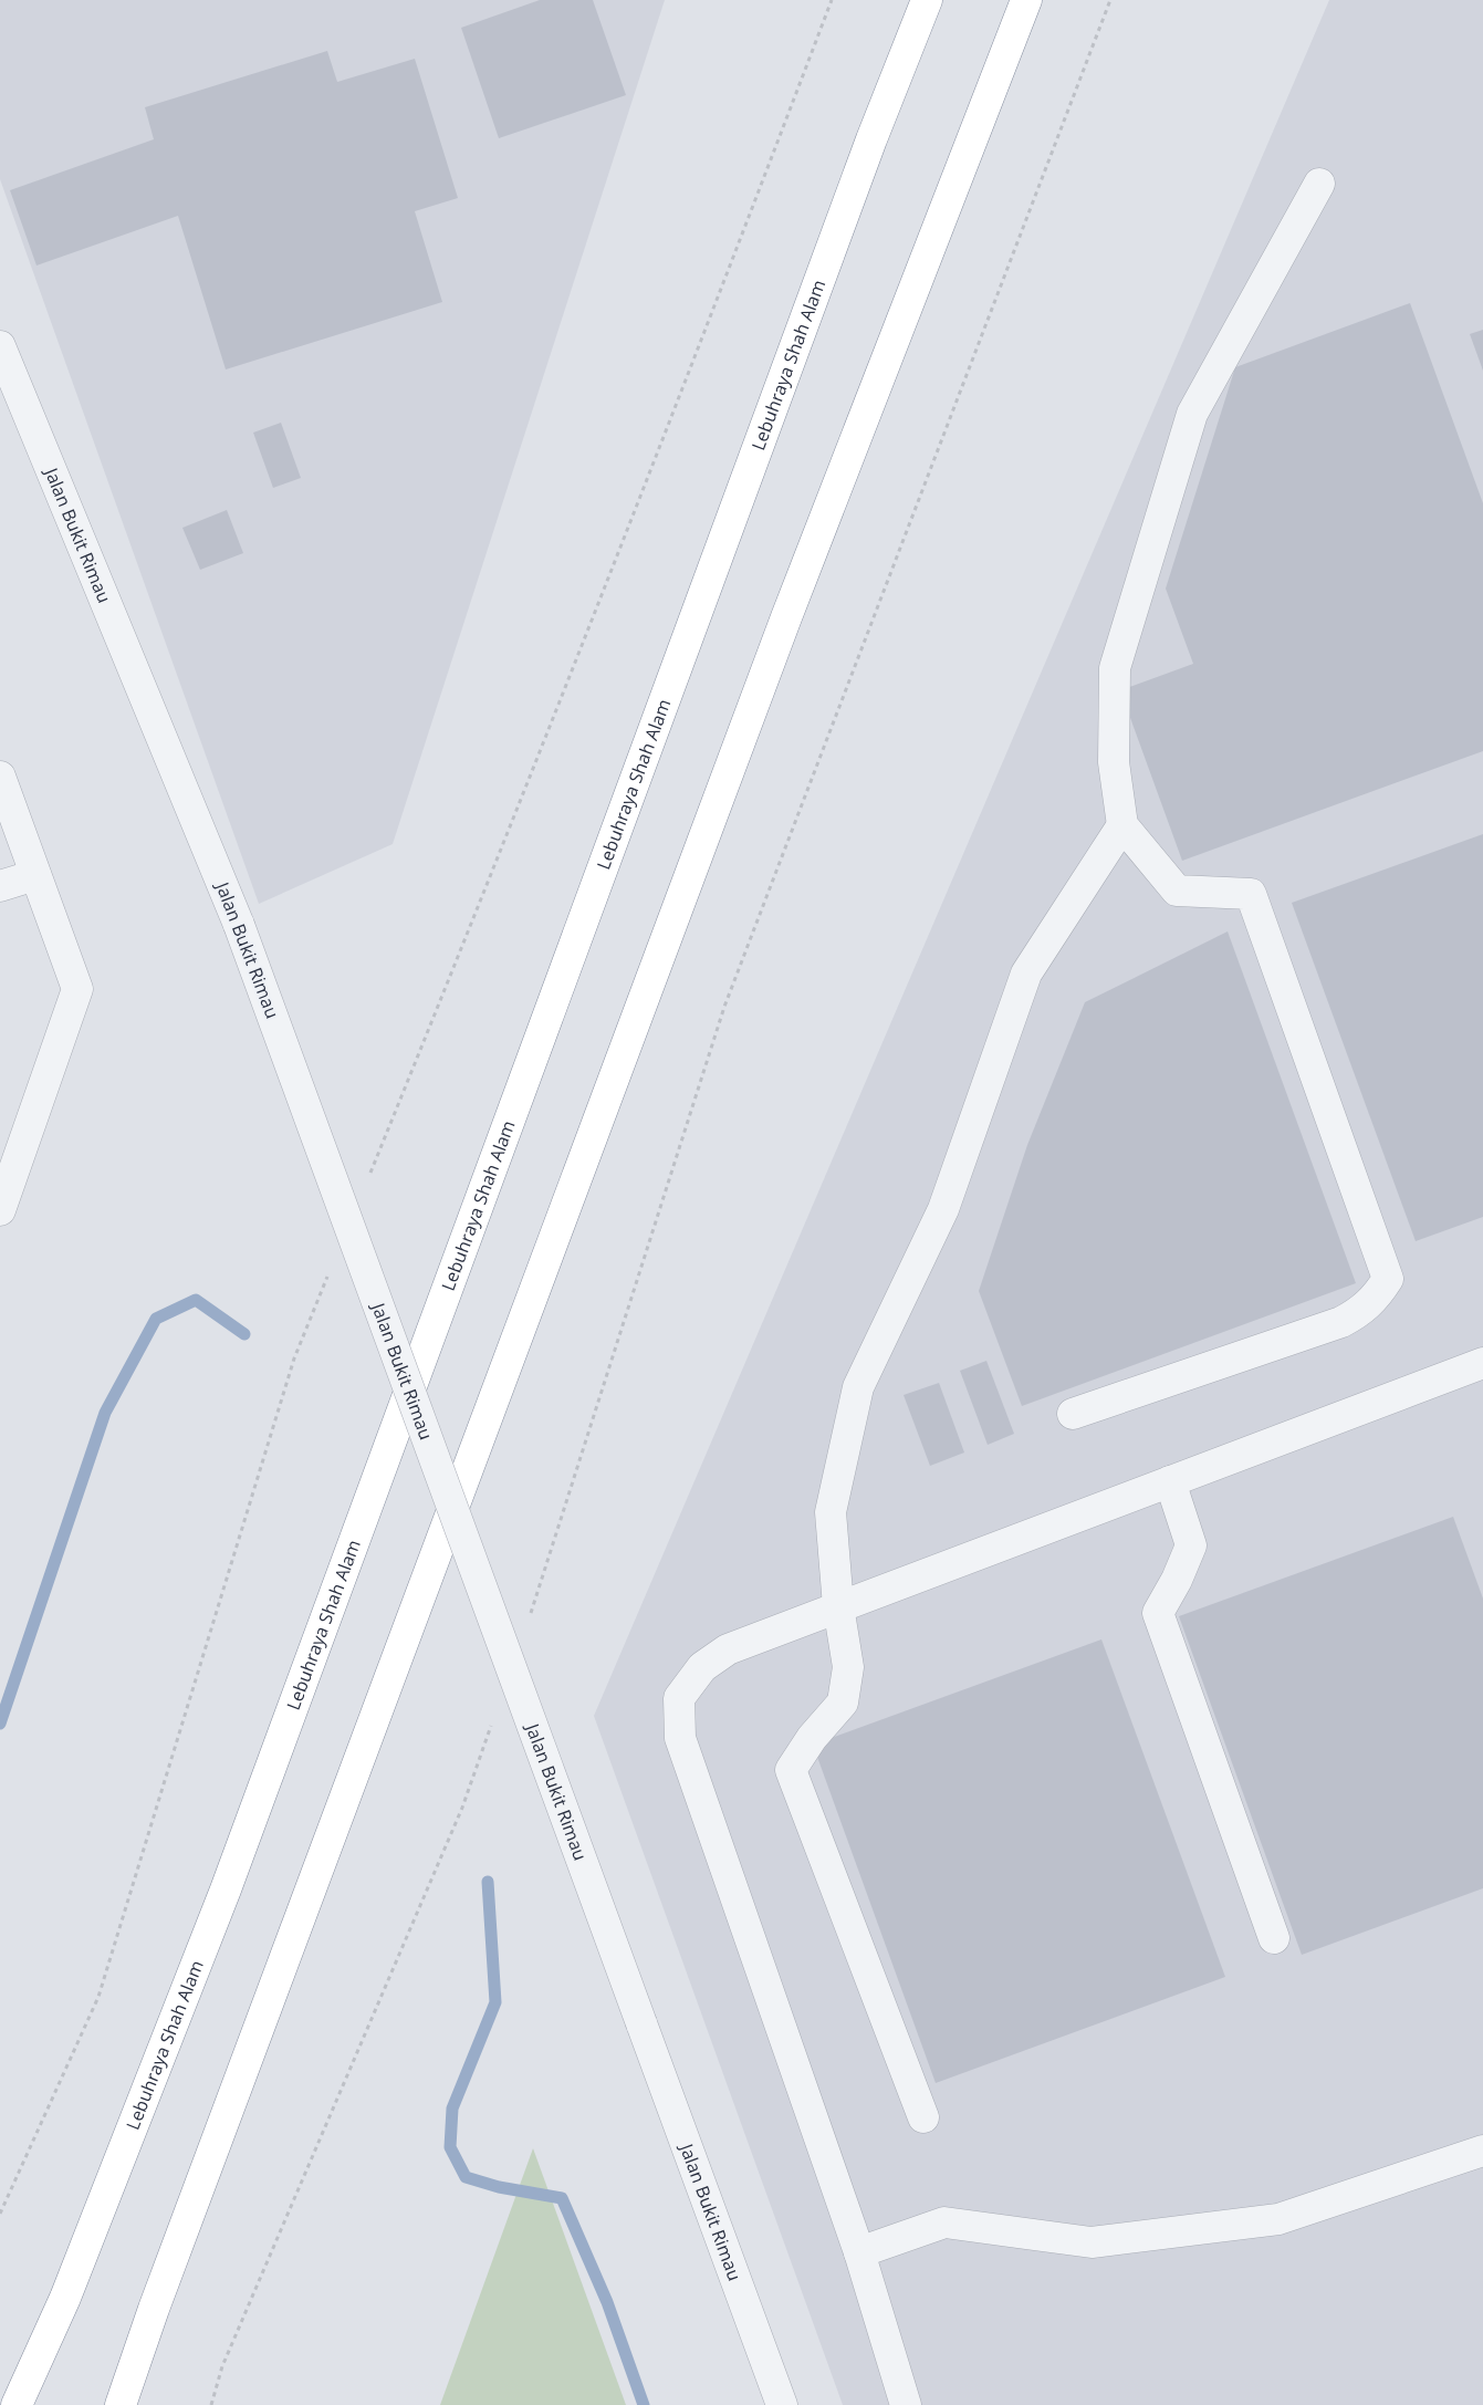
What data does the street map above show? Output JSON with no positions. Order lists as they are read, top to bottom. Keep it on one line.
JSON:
{"streets":{"highway":["Lebuhraya Shah Alam"],"street":["Jalan Bukit Rimau"]}}
